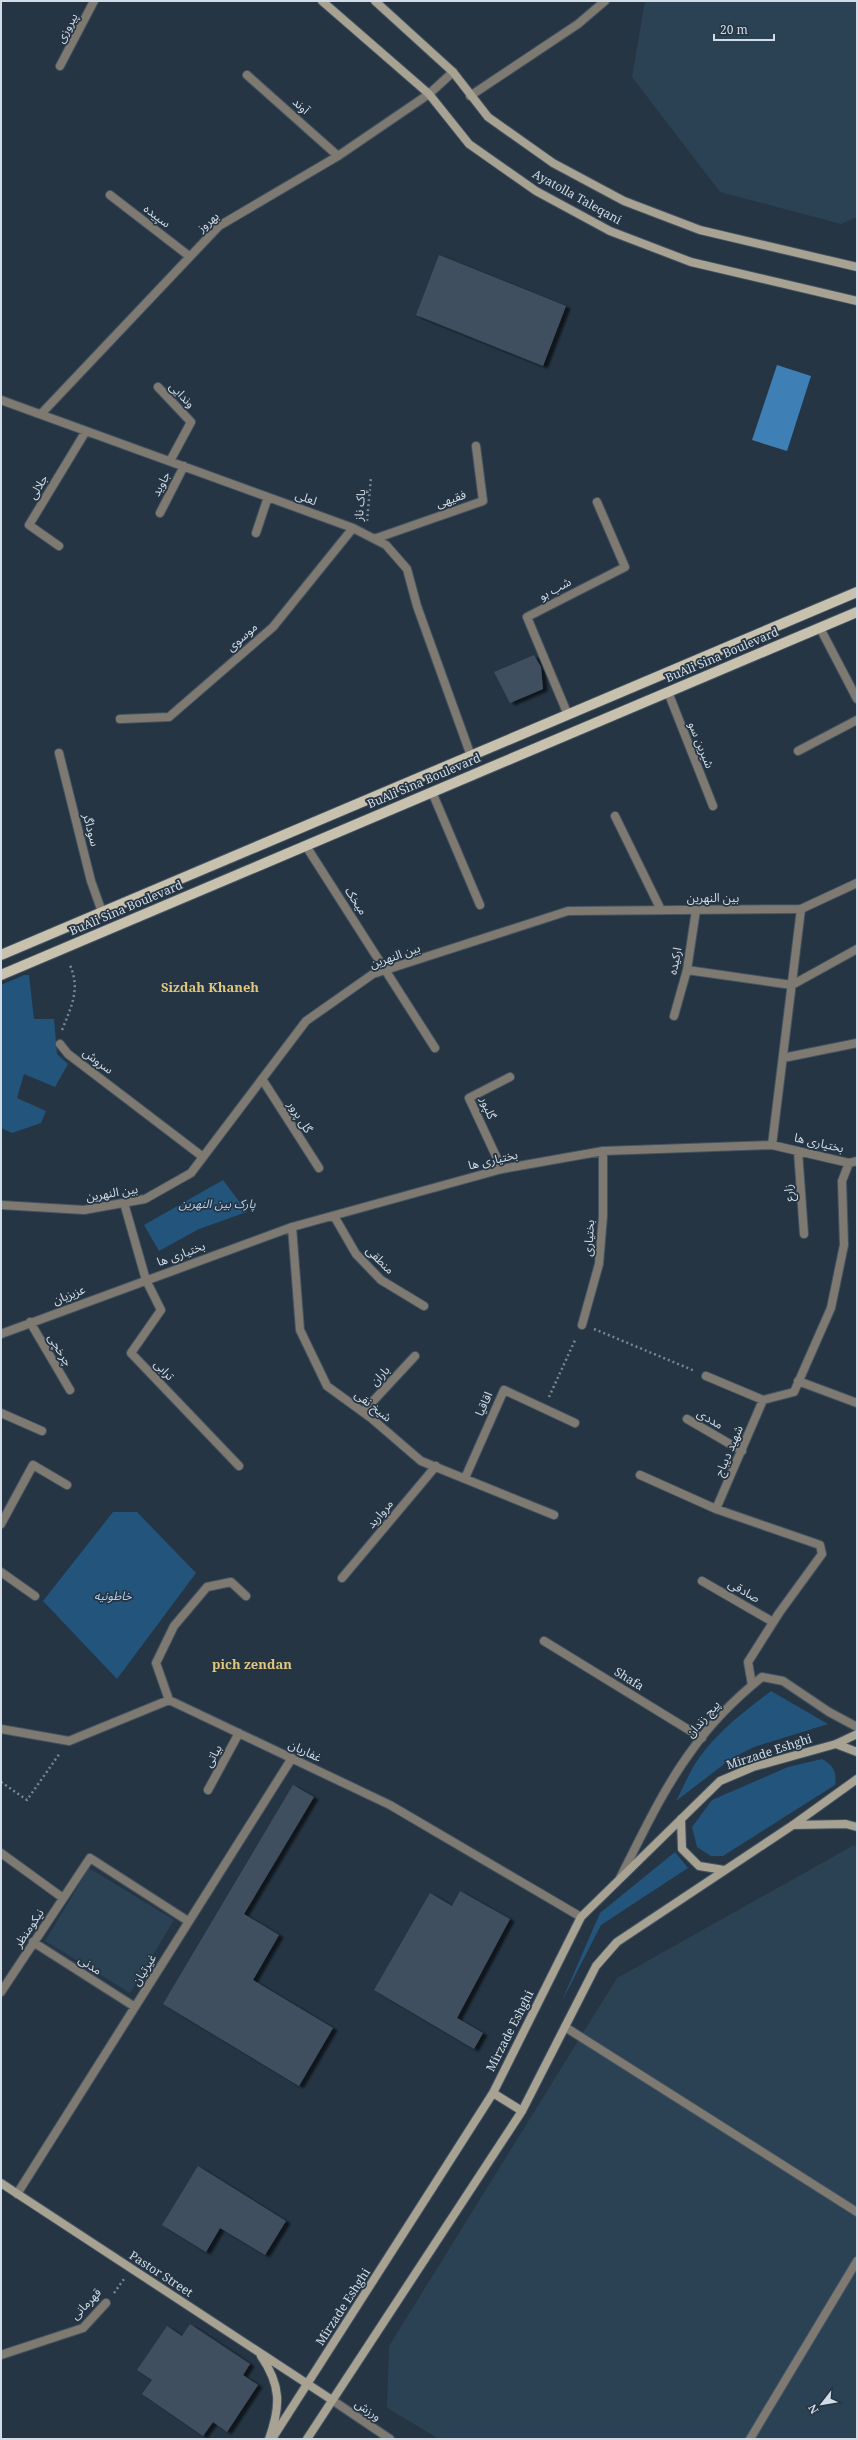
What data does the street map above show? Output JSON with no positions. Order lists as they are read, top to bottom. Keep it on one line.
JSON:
{"streets":{"main road":["Ayatolla Taleqani","BuAli Sina Boulevard","Mirzade Eshghi","Pastor Street"],"street":["پیروزی","آوند","سپیده","بهروز","وندایی","جاوید","جلالی","لعلی","فقیهی","شب بو","موسوی","شیرین سو","سوداگر","بین النهرین","میخک","ارکیده","سروش","گلپور","گل پرور","بختیاری ها","زارع","بختیاری","منطقی","عزیزیان","چرخچی","ترابی","باران","اقاقیا","شیخ نقی","مددی","شهید دیباج","مروارید","صادقی","Shafa","پیچ زندان","غفاریان","بیاتی","نیکومنظر","مدنی","غیرتیان","قهرمانی","ورزش"],"path":["پاک ناز"]},"crossings":[["آوند","بهروز"],["Ayatolla Taleqani","بهروز"],["سپیده","بهروز"],["بهروز","لعلی"],["وندایی","لعلی"],["جاوید","لعلی"],["جلالی","لعلی"],["لعلی","فقیهی"],["لعلی","پاک ناز"],["لعلی","موسوی"],["لعلی","BuAli Sina Boulevard"],["شب بو","BuAli Sina Boulevard"],["BuAli Sina Boulevard","شیرین سو"],["BuAli Sina Boulevard","سوداگر"],["BuAli Sina Boulevard","میخک"],["بین النهرین","میخک"],["بین النهرین","ارکیده"],["بین النهرین","سروش"],["بین النهرین","گل پرور"],["گلپور","بختیاری ها"],["بختیاری ها","زارع"],["بختیاری ها","بختیاری"],["بختیاری ها","منطقی"],["بختیاری ها","عزیزیان"],["بختیاری ها","ترابی"],["بختیاری ها","شیخ نقی"],["عزیزیان","چرخچی"],["عزیزیان","ترابی"],["باران","شیخ نقی"],["اقاقیا","شیخ نقی"],["شیخ نقی","مروارید"],["مددی","شهید دیباج"],["Shafa","پیچ زندان"],["پیچ زندان","Mirzade Eshghi"],["غفاریان","Mirzade Eshghi"],["غفاریان","بیاتی"],["غفاریان","غیرتیان"],["Mirzade Eshghi","Pastor Street"],["نیکومنظر","مدنی"],["نیکومنظر","غیرتیان"],["مدنی","غیرتیان"],["غیرتیان","Pastor Street"],["Pastor Street","قهرمانی"],["Pastor Street","ورزش"]],"districts":["Sizdah Khaneh","pich zendan"],"parks":["پارک بین النهرین","خاطونیه"],"scale_bar":"20 m","north":"bottom left"}
